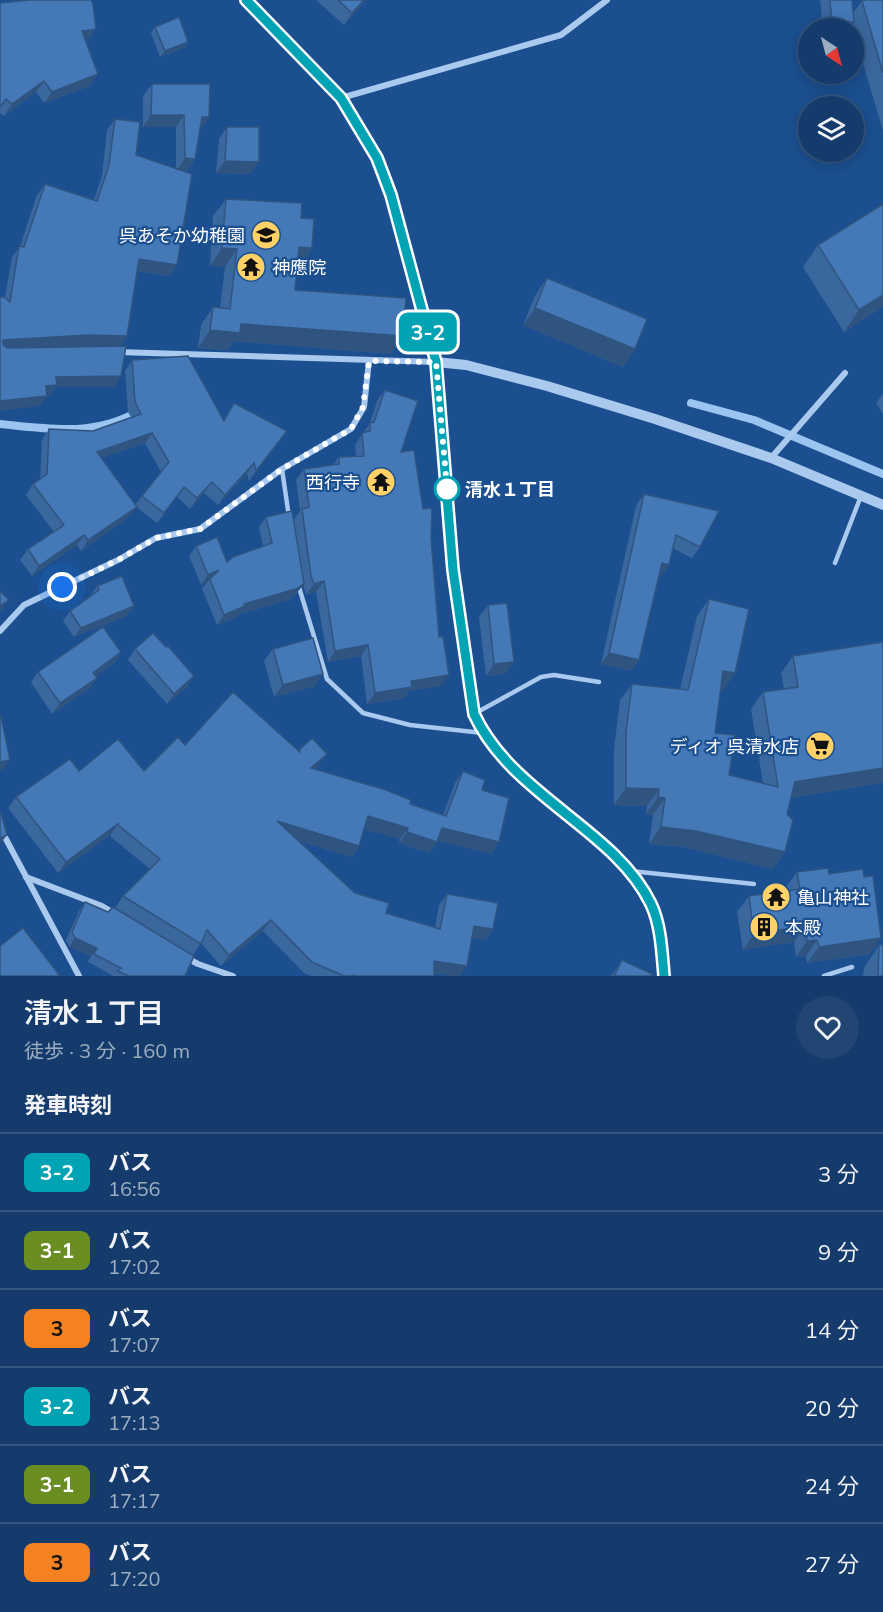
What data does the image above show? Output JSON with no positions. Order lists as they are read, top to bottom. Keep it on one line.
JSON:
{"places":{"school or university":["呉あそか幼稚園"],"temple":["神應院","西行寺","亀山神社"],"other":["清水１丁目"],"supermarket":["ディオ 呉清水店"],"building":["本殿"]},"lines":["bus line 3-2"],"north":"bottom right","page":{"on_map":"3-2","heading":[["清水１丁目","徒歩 · 3 分 · 160 m"],"発車時刻"],"list":[{"mark":"3-2","name":"バス","note":"16:56","value":"3 分"},{"mark":"3-1","name":"バス","note":"17:02","value":"9 分"},{"mark":"3","name":"バス","note":"17:07","value":"14 分"},{"mark":"3-2","name":"バス","note":"17:13","value":"20 分"},{"mark":"3-1","name":"バス","note":"17:17","value":"24 分"},{"mark":"3","name":"バス","note":"17:20","value":"27 分"}]}}
